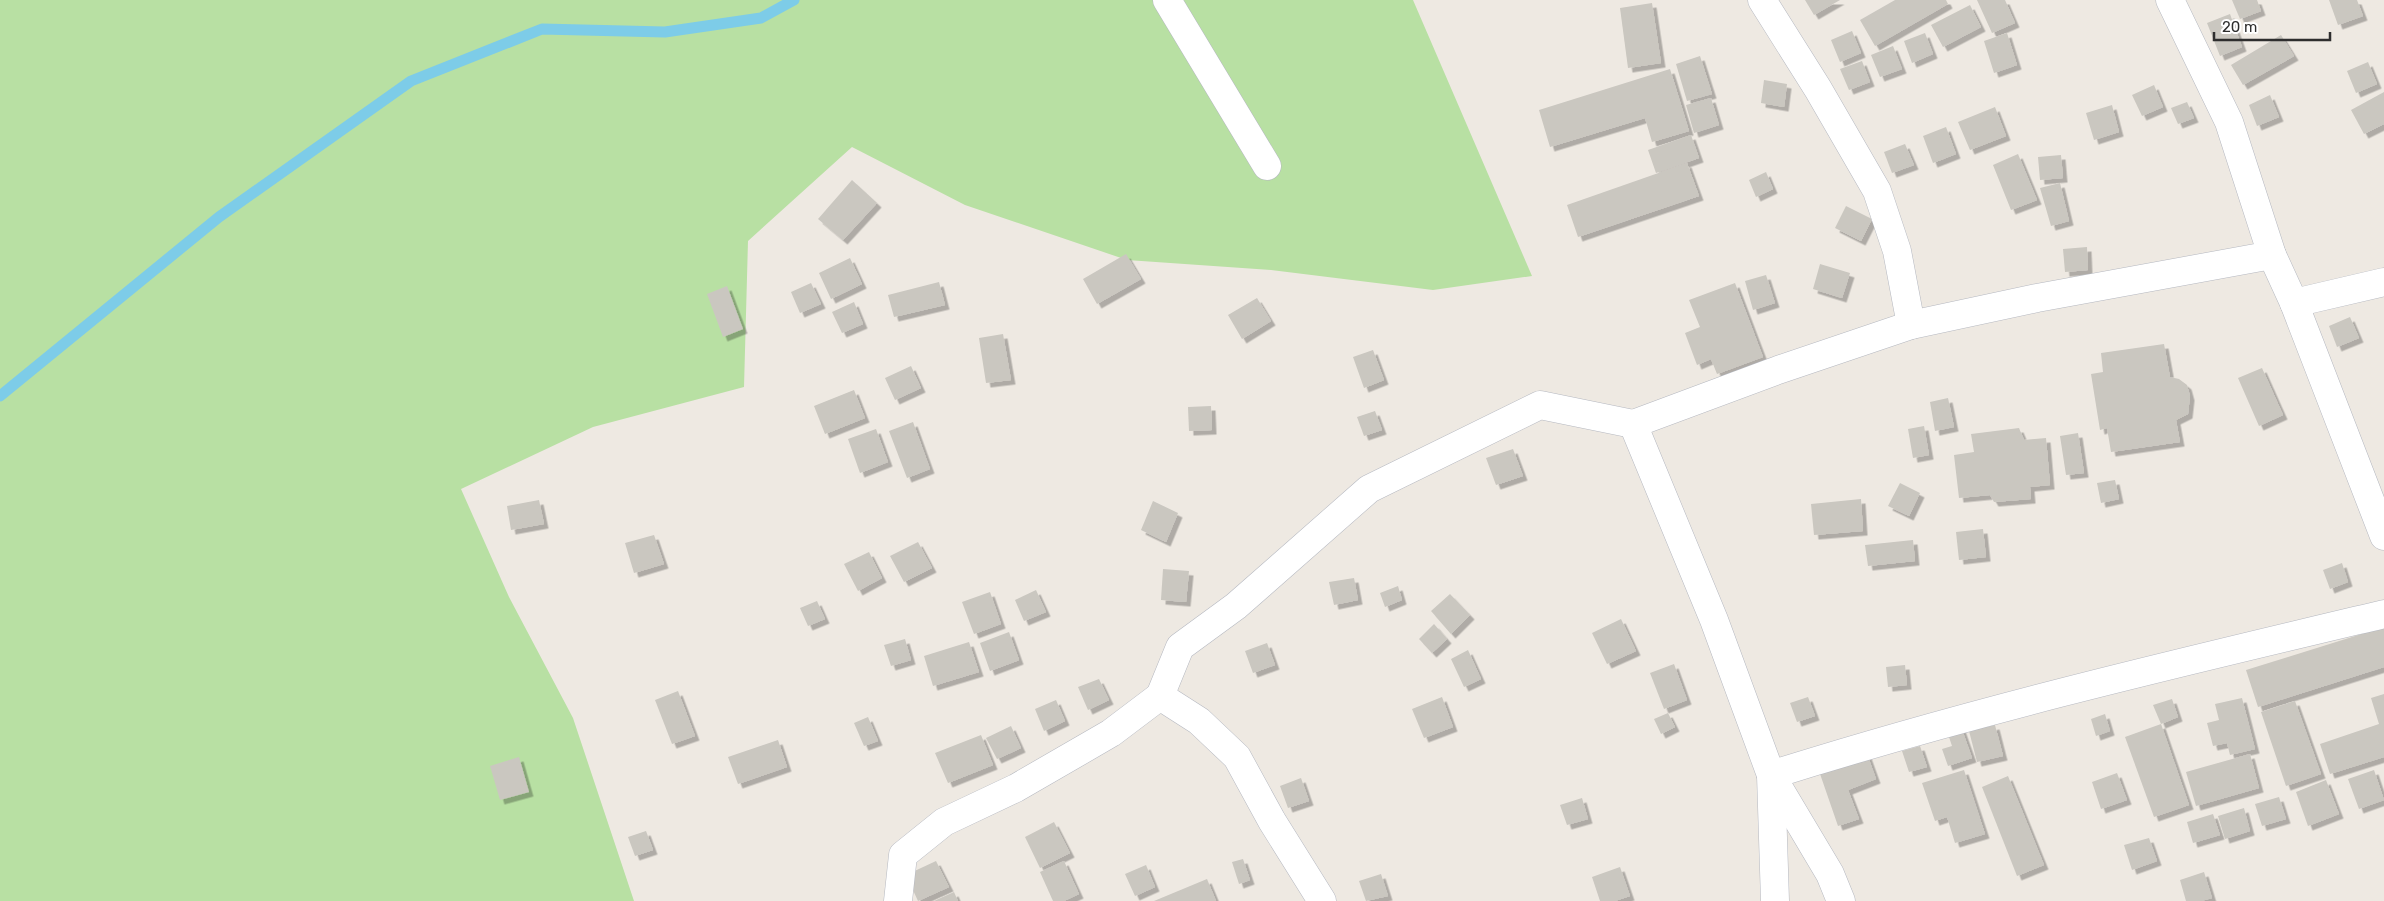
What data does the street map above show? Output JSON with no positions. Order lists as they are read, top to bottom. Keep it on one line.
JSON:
{"scale_bar":"20 m"}
